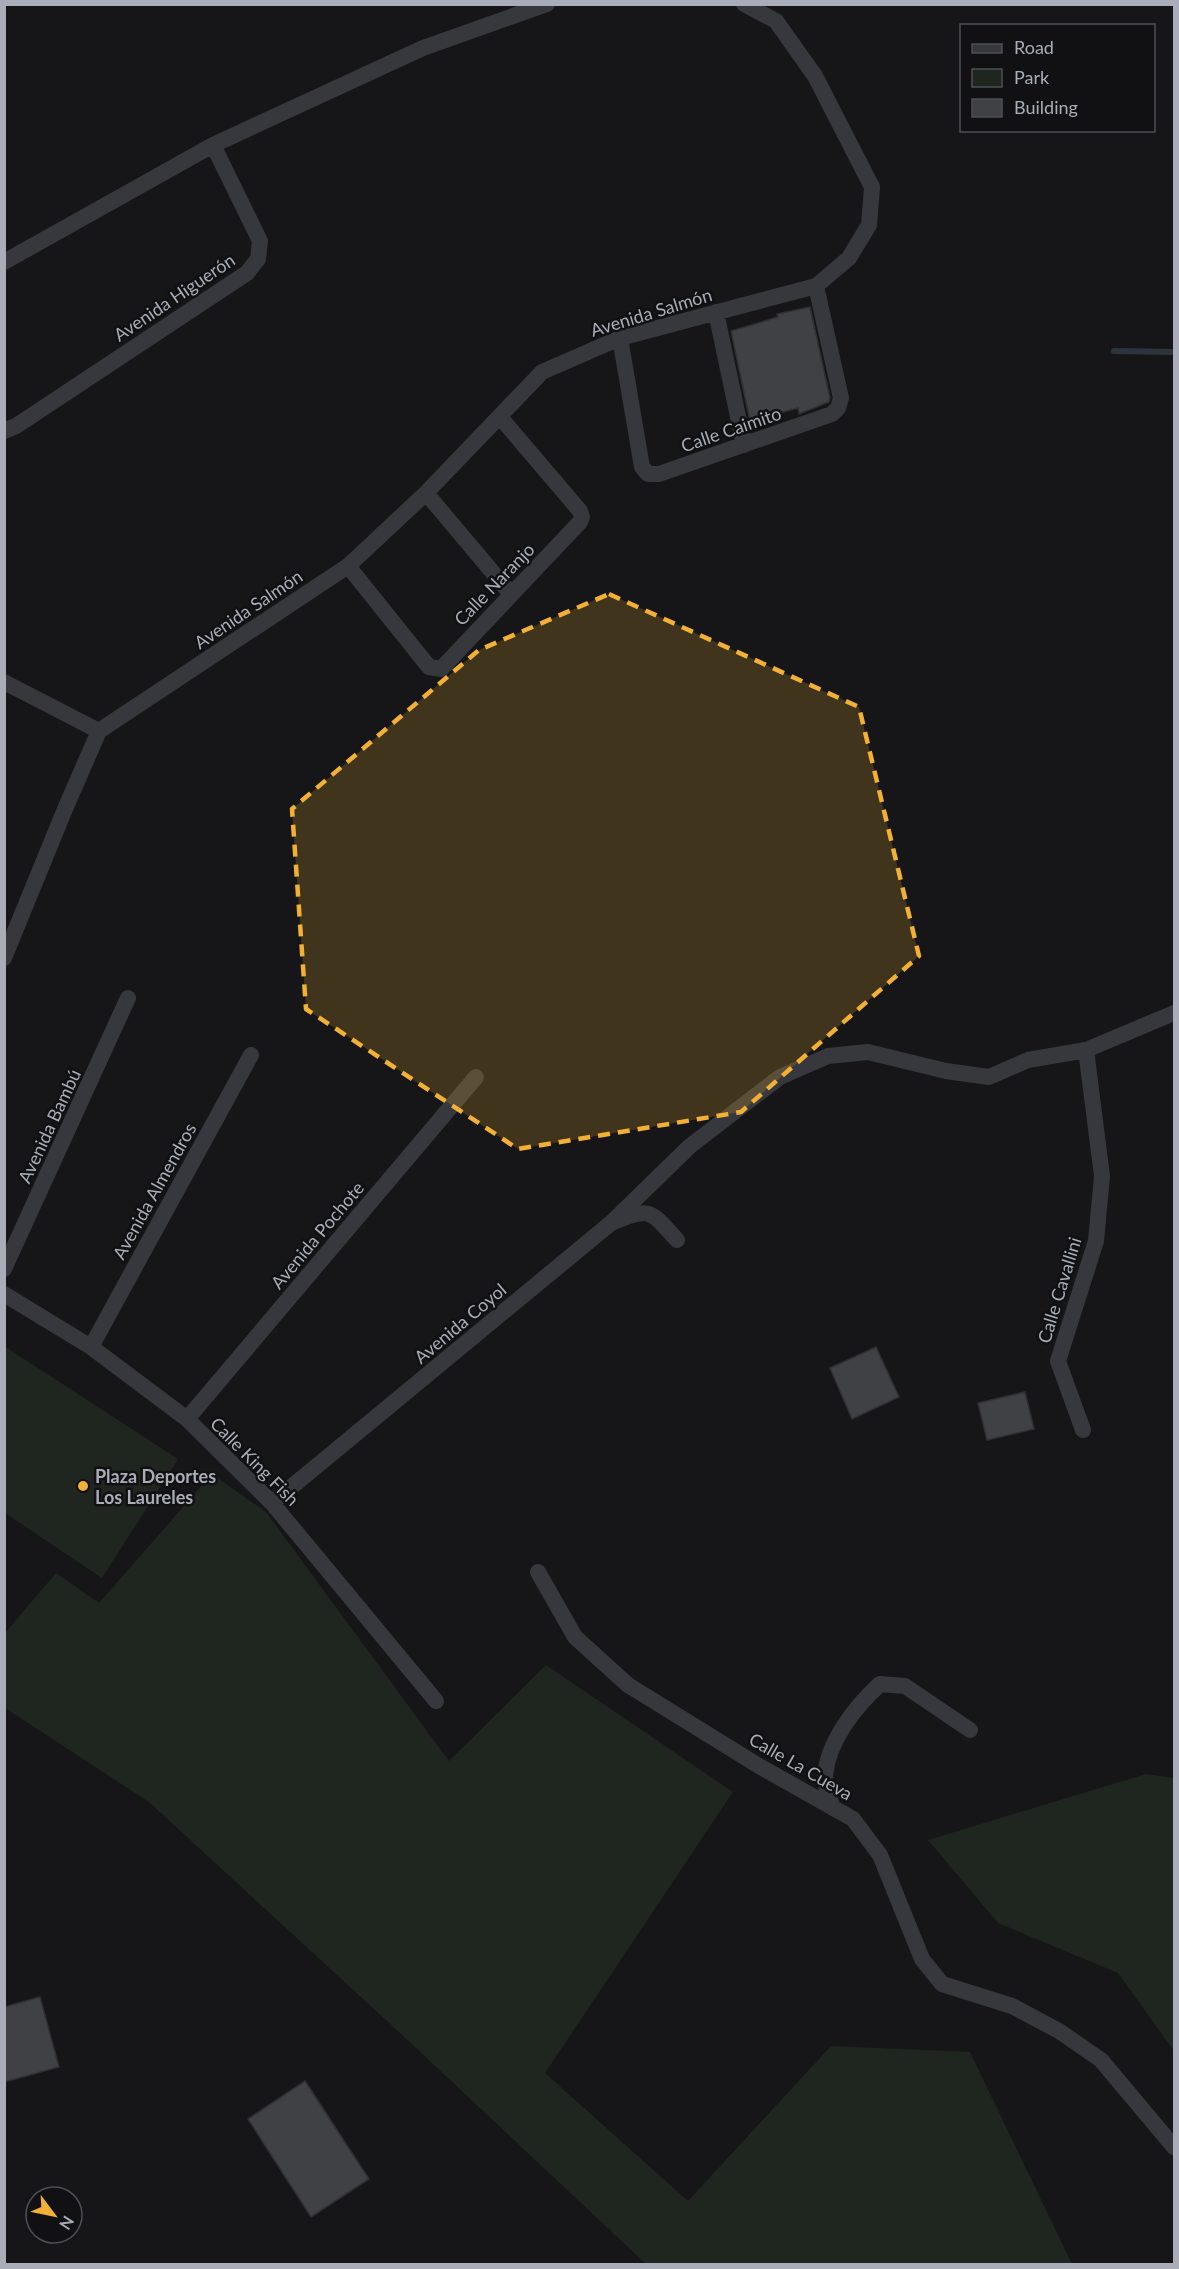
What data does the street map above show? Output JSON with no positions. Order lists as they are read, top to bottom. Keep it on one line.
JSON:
{"streets":{"street":["Avenida Higuerón","Avenida Salmón","Calle Caimito","Calle Naranjo","Avenida Bambú","Avenida Almendros","Avenida Pochote","Calle Cavallini","Avenida Coyol","Calle King Fish","Calle La Cueva"]},"crossings":[["Avenida Salmón","Calle Caimito"],["Avenida Salmón","Calle Naranjo"],["Avenida Almendros","Calle King Fish"],["Avenida Pochote","Calle King Fish"],["Avenida Coyol","Calle King Fish"]],"places":["Plaza Deportes Los Laureles"],"legend":["Road","Park","Building"],"north":"bottom right"}
